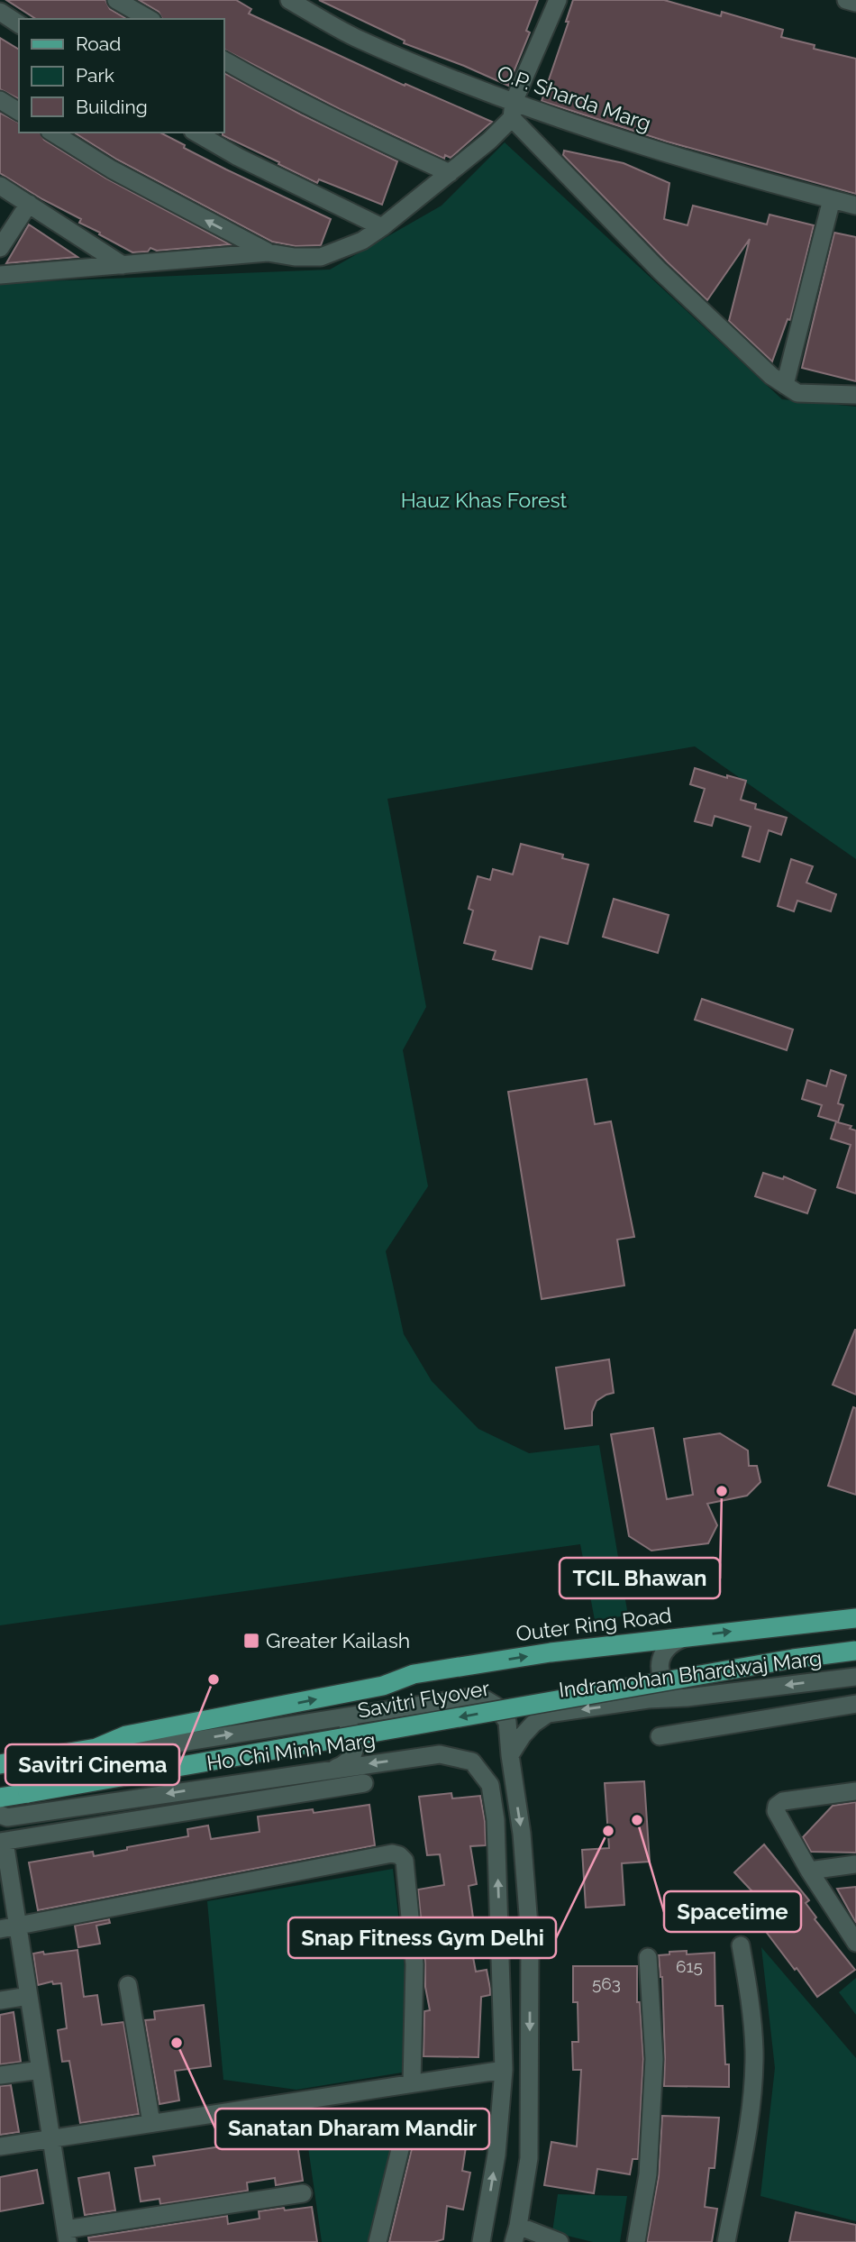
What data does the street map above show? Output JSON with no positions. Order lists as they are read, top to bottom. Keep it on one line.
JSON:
{"streets":{"main road":["Outer Ring Road","Savitri Flyover","Ho Chi Minh Marg"],"street":["O.P. Sharda Marg","Indramohan Bhardwaj Marg"]},"crossings":[["Outer Ring Road","Ho Chi Minh Marg"],["Indramohan Bhardwaj Marg","Ho Chi Minh Marg"]],"one_way":["Outer Ring Road","Savitri Flyover"],"parks":["Hauz Khas Forest"],"places":{"other":["TCIL Bhawan","Savitri Cinema","Spacetime","Snap Fitness Gym Delhi","Sanatan Dharam Mandir"],"transit":["Greater Kailash"]},"house_numbers":["615","563"],"legend":["Road","Park","Building"]}
